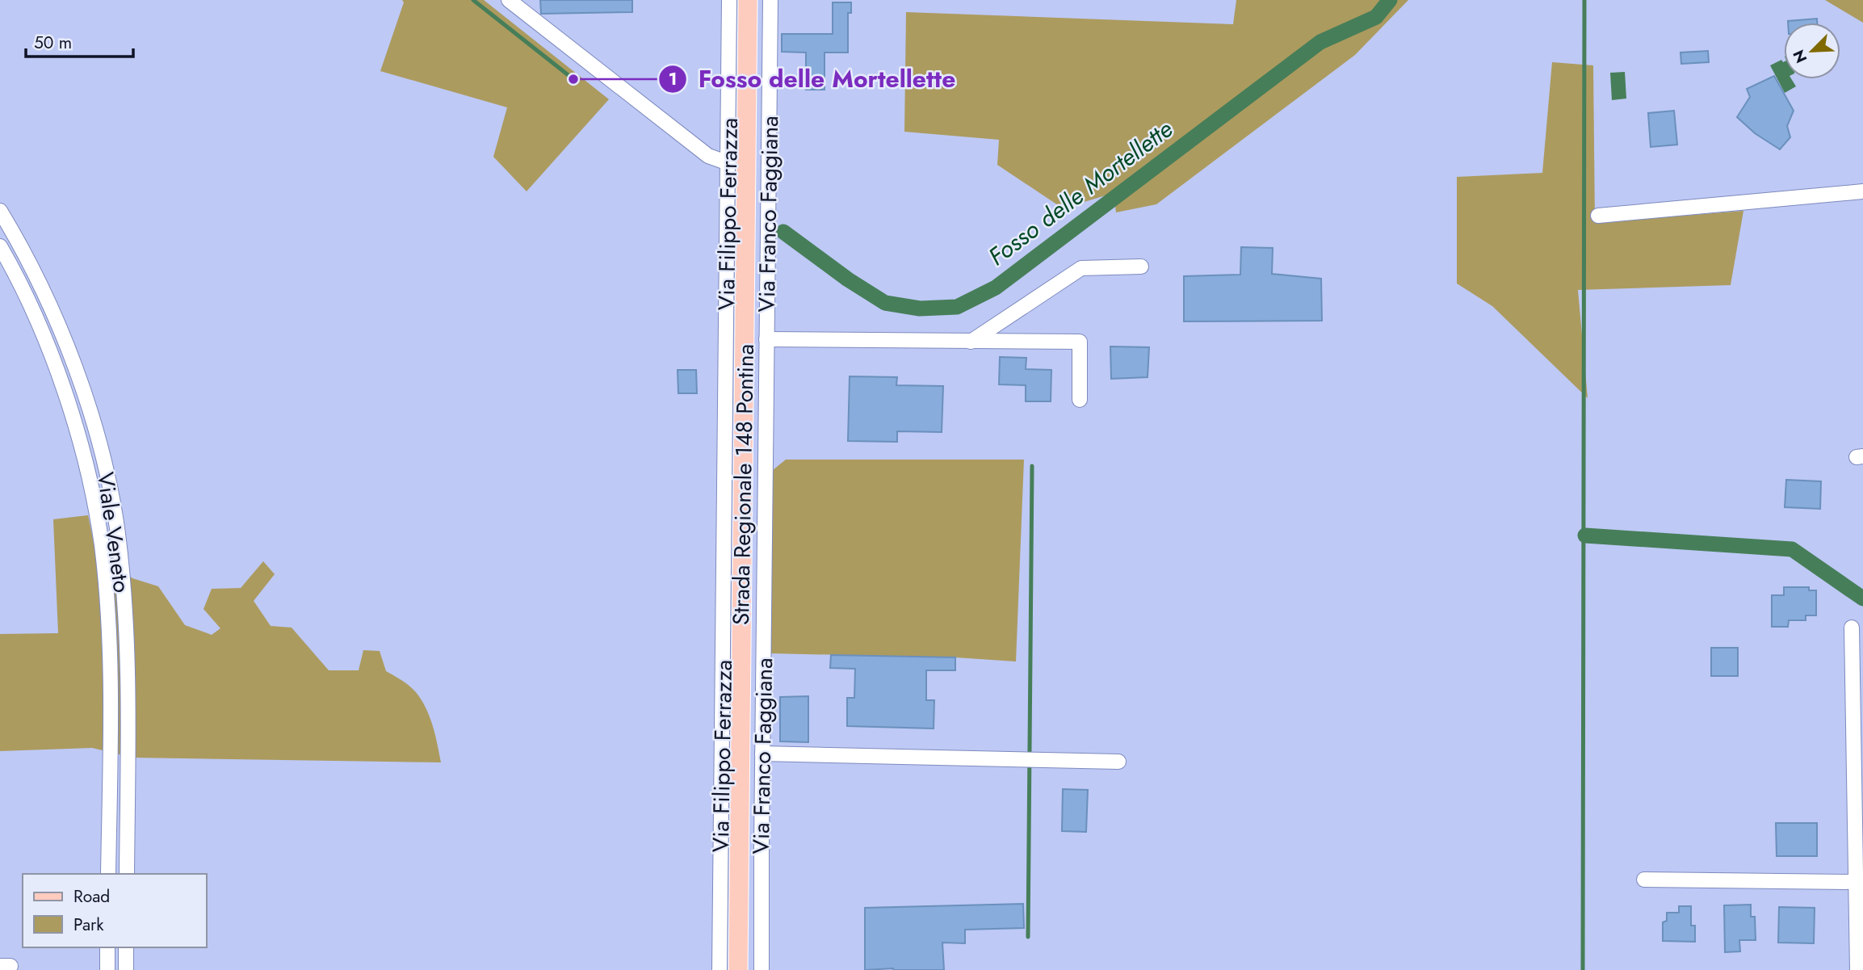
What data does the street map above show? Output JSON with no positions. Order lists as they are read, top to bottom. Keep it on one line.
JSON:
{"streets":{"main road":["Strada Regionale 148 Pontina"],"street":["Via Filippo Ferrazza","Via Franco Faggiana","Viale Veneto"]},"water":["Fosso delle Mortellette"],"places":["Fosso delle Mortellette"],"legend":["Road","Park"],"scale_bar":"50 m","north":"bottom left"}
